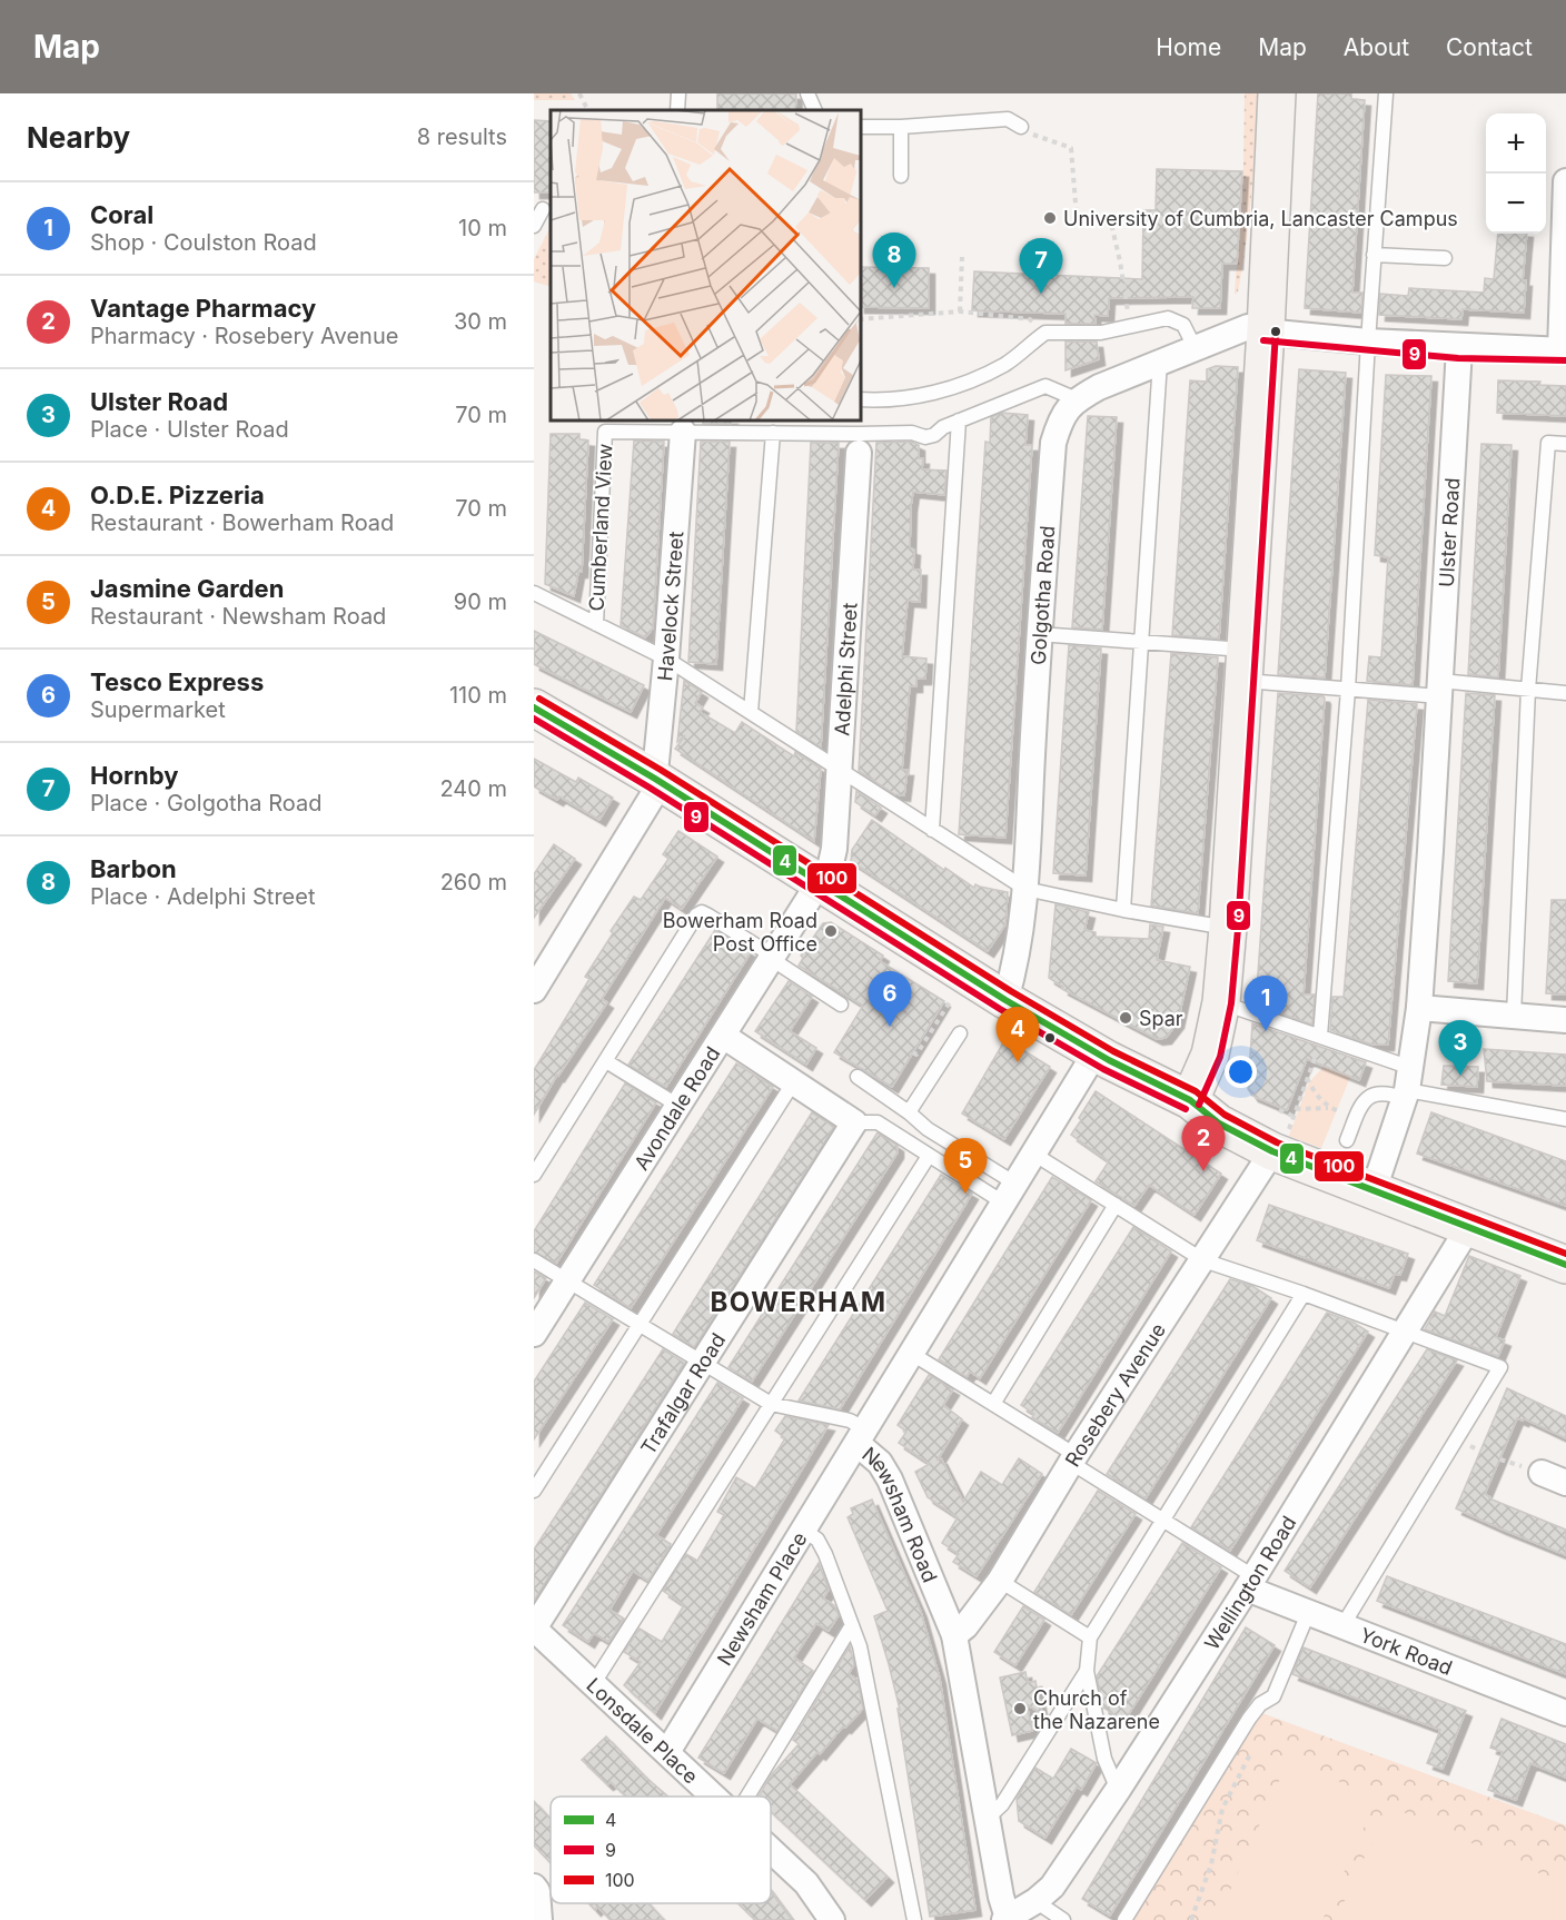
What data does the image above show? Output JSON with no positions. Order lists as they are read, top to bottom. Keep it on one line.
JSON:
{"streets":{"street":["Ulster Road","Golgotha Road","Havelock Street","Adelphi Street","Avondale Road","Trafalgar Road","Rosebery Avenue","Newsham Road","Wellington Road","Newsham Place","York Road","Lonsdale Place"],"lane":["Cumberland View"]},"crossings":[["Cumberland View","Havelock Street"],["Ulster Road","Golgotha Road"],["Adelphi Street","Avondale Road"],["Trafalgar Road","Lonsdale Place"],["Rosebery Avenue","Newsham Road"],["Newsham Road","Wellington Road"],["Newsham Road","Newsham Place"],["Wellington Road","York Road"],["Newsham Place","Lonsdale Place"]],"districts":["BOWERHAM"],"places":["University of Cumbria, Lancaster Campus","Bowerham Road Post Office","Spar","Church of the Nazarene"],"lines":["transit line 9","transit line 100","transit line 4"],"legend":["4","9","100"],"page":{"header":"Map","nav":["Home","Map","About","Contact"],"heading":["Nearby","8 results"],"map_buttons":["+","−"],"list":[{"mark":"1","name":"Coral","note":"Shop · Coulston Road","value":"10 m"},{"mark":"2","name":"Vantage Pharmacy","note":"Pharmacy · Rosebery Avenue","value":"30 m"},{"mark":"3","name":"Ulster Road","note":"Place · Ulster Road","value":"70 m"},{"mark":"4","name":"O.D.E. Pizzeria","note":"Restaurant · Bowerham Road","value":"70 m"},{"mark":"5","name":"Jasmine Garden","note":"Restaurant · Newsham Road","value":"90 m"},{"mark":"6","name":"Tesco Express","note":"Supermarket","value":"110 m"},{"mark":"7","name":"Hornby","note":"Place · Golgotha Road","value":"240 m"},{"mark":"8","name":"Barbon","note":"Place · Adelphi Street","value":"260 m"}],"pins":["8","7","6","1","4","3","2","5"]}}
